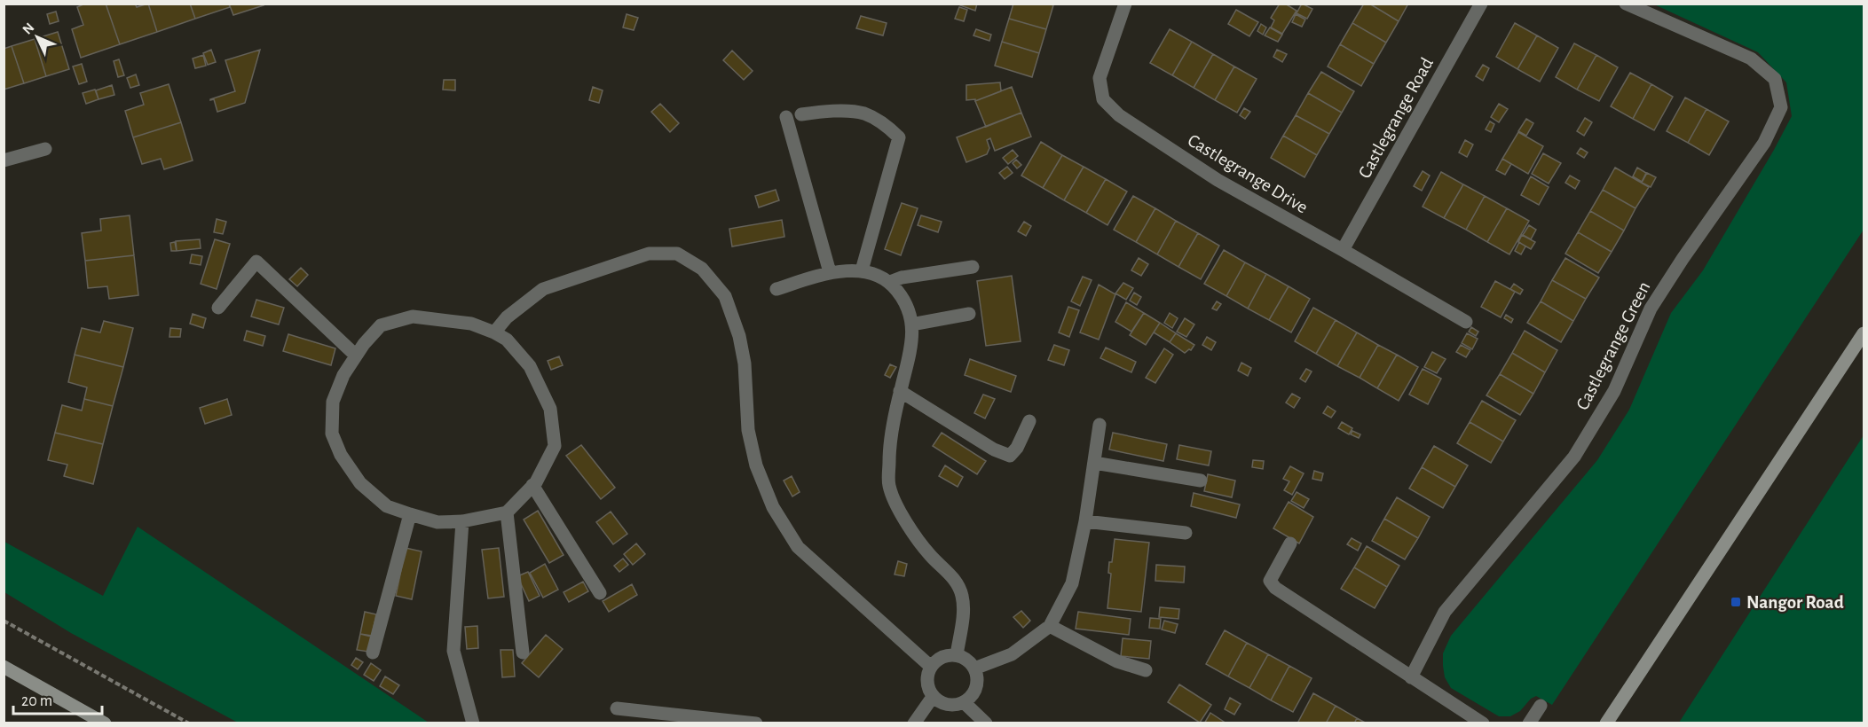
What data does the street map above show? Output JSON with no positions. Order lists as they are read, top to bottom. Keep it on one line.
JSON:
{"streets":{"street":["Castlegrange Road","Castlegrange Drive","Castlegrange Green"]},"crossings":[["Castlegrange Road","Castlegrange Drive"]],"places":{"transit":["Nangor Road"]},"scale_bar":"20 m","north":"top left"}
